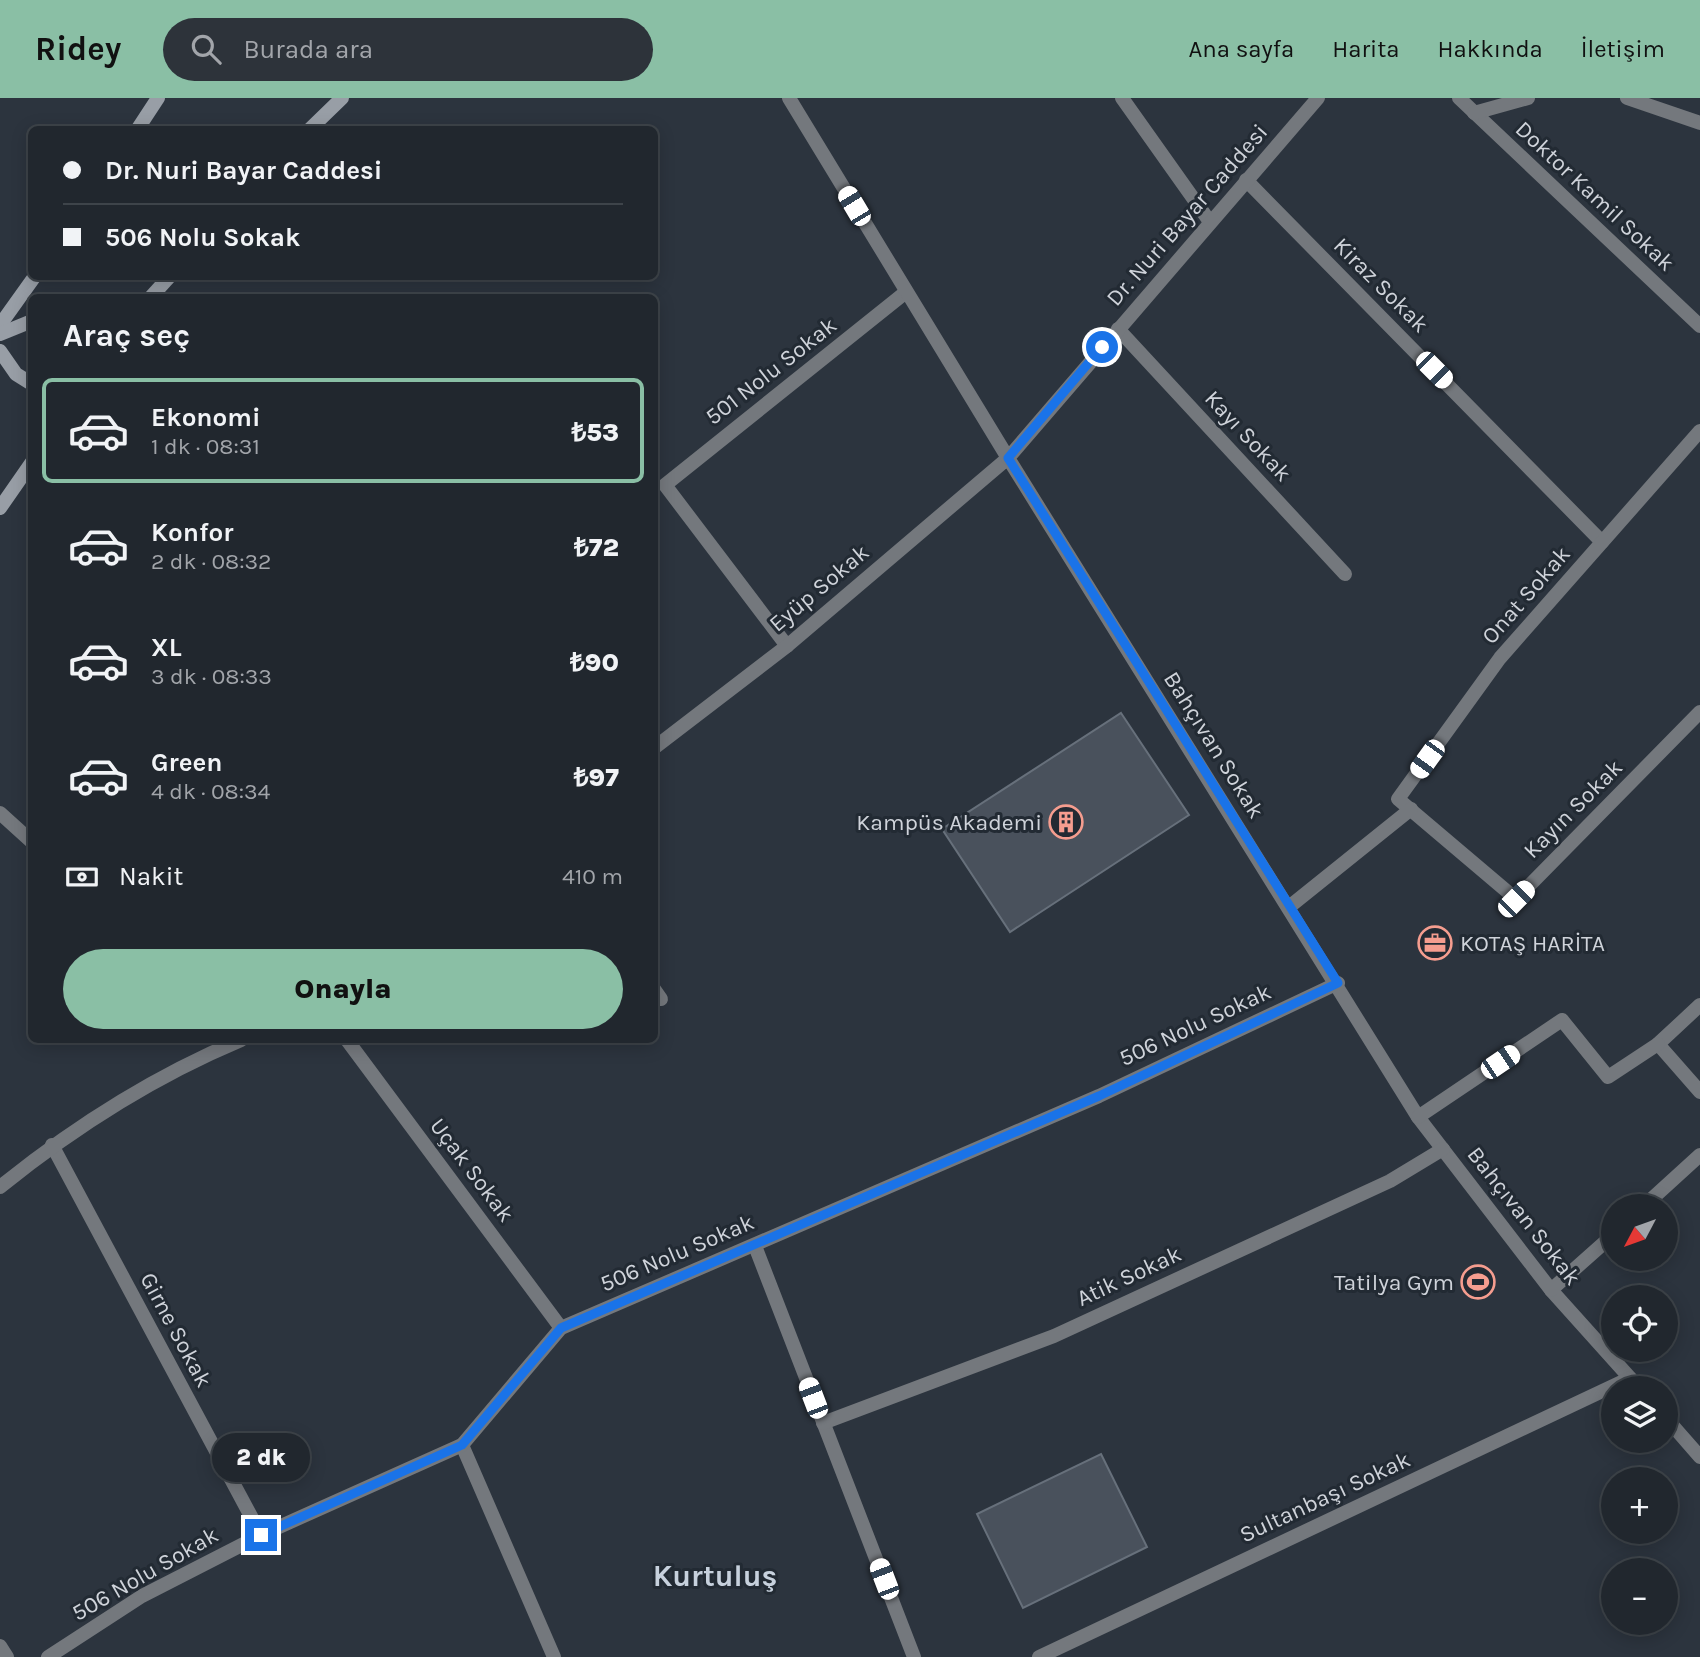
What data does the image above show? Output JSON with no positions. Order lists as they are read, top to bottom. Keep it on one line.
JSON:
{"streets":{"street":["Doktor Kamil Sokak","Dr. Nuri Bayar Caddesi","Kiraz Sokak","501 Nolu Sokak","Kayı Sokak","Eyüp Sokak","Onat Sokak","Bahçıvan Sokak","Kayın Sokak","506 Nolu Sokak","Uçak Sokak","Atik Sokak","Girne Sokak","Sultanbaşı Sokak"]},"crossings":[["Dr. Nuri Bayar Caddesi","Kiraz Sokak"],["Dr. Nuri Bayar Caddesi","Kayı Sokak"],["Dr. Nuri Bayar Caddesi","Eyüp Sokak"],["Dr. Nuri Bayar Caddesi","Bahçıvan Sokak"],["Kiraz Sokak","Onat Sokak"],["501 Nolu Sokak","Eyüp Sokak"],["501 Nolu Sokak","Bahçıvan Sokak"],["Eyüp Sokak","Bahçıvan Sokak"],["Onat Sokak","Kayın Sokak"],["Bahçıvan Sokak","506 Nolu Sokak"],["Bahçıvan Sokak","Atik Sokak"],["506 Nolu Sokak","Uçak Sokak"],["506 Nolu Sokak","Girne Sokak"]],"districts":["Kurtuluş"],"places":{"building":["Kampüs Akademi"],"office":["KOTAŞ HARİTA"],"sports":["Tatilya Gym"]},"north":"bottom left","page":{"header":"Ridey","search":"Burada ara","nav":["Ana sayfa","Harita","Hakkında","İletişim"],"banner":["Dr. Nuri Bayar Caddesi","506 Nolu Sokak"],"heading":"Araç seç","list":[{"name":"Ekonomi","note":"1 dk · 08:31","value":"₺53"},{"name":"Konfor","note":"2 dk · 08:32","value":"₺72"},{"name":"XL","note":"3 dk · 08:33","value":"₺90"},{"name":"Green","note":"4 dk · 08:34","value":"₺97"}],"pay":["Nakit","410 m"],"buttons":"Onayla","map_buttons":["+","−"],"bubble":"2 dk"}}
